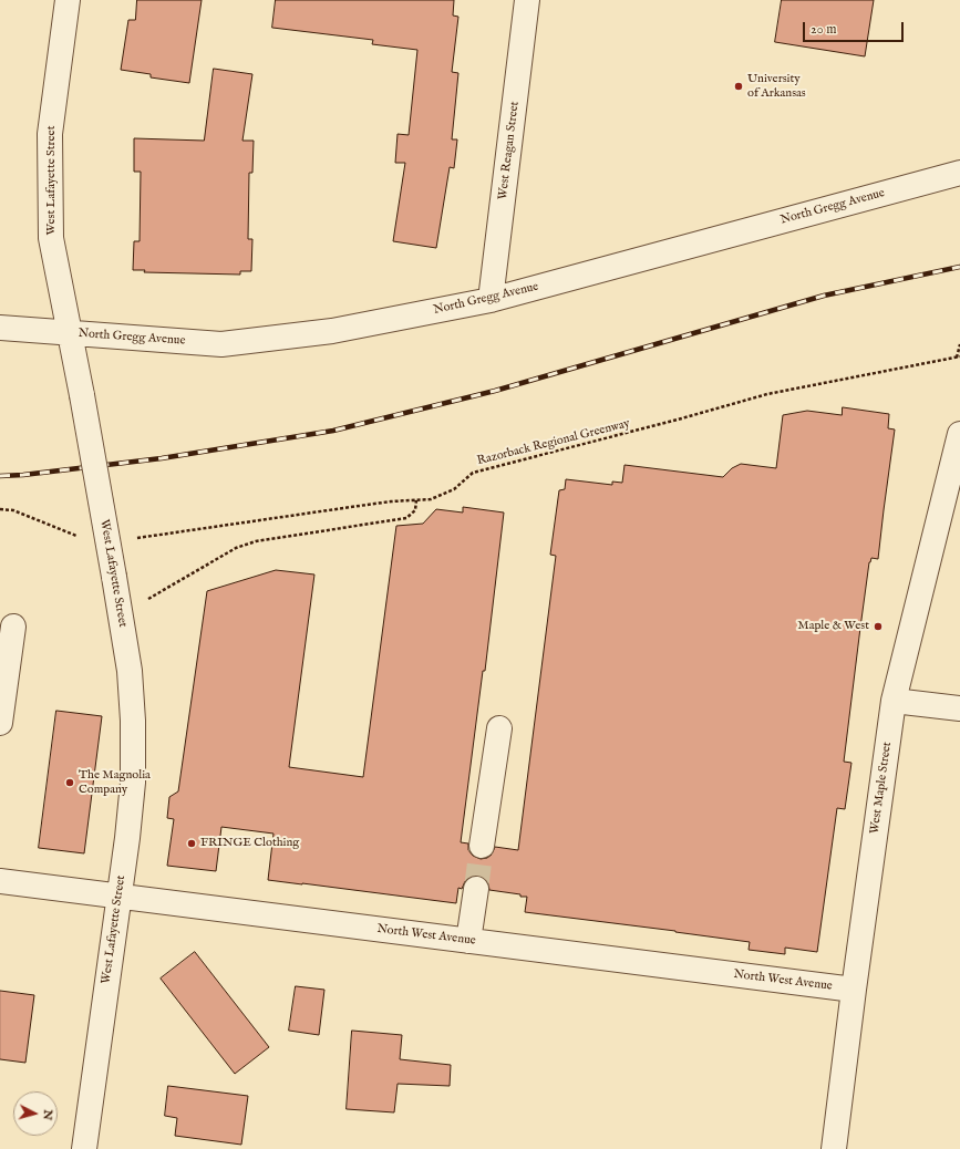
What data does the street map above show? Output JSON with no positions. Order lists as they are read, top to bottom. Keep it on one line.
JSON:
{"streets":{"street":["West Reagan Street","West Lafayette Street","North Gregg Avenue","West Maple Street","North West Avenue"],"path":["Razorback Regional Greenway"]},"crossings":[["West Reagan Street","North Gregg Avenue"],["West Lafayette Street","North Gregg Avenue"],["West Lafayette Street","North West Avenue"],["West Maple Street","North West Avenue"]],"places":["University of Arkansas","Maple & West","The Magnolia Company","FRINGE Clothing"],"scale_bar":"20 m","north":"right"}
